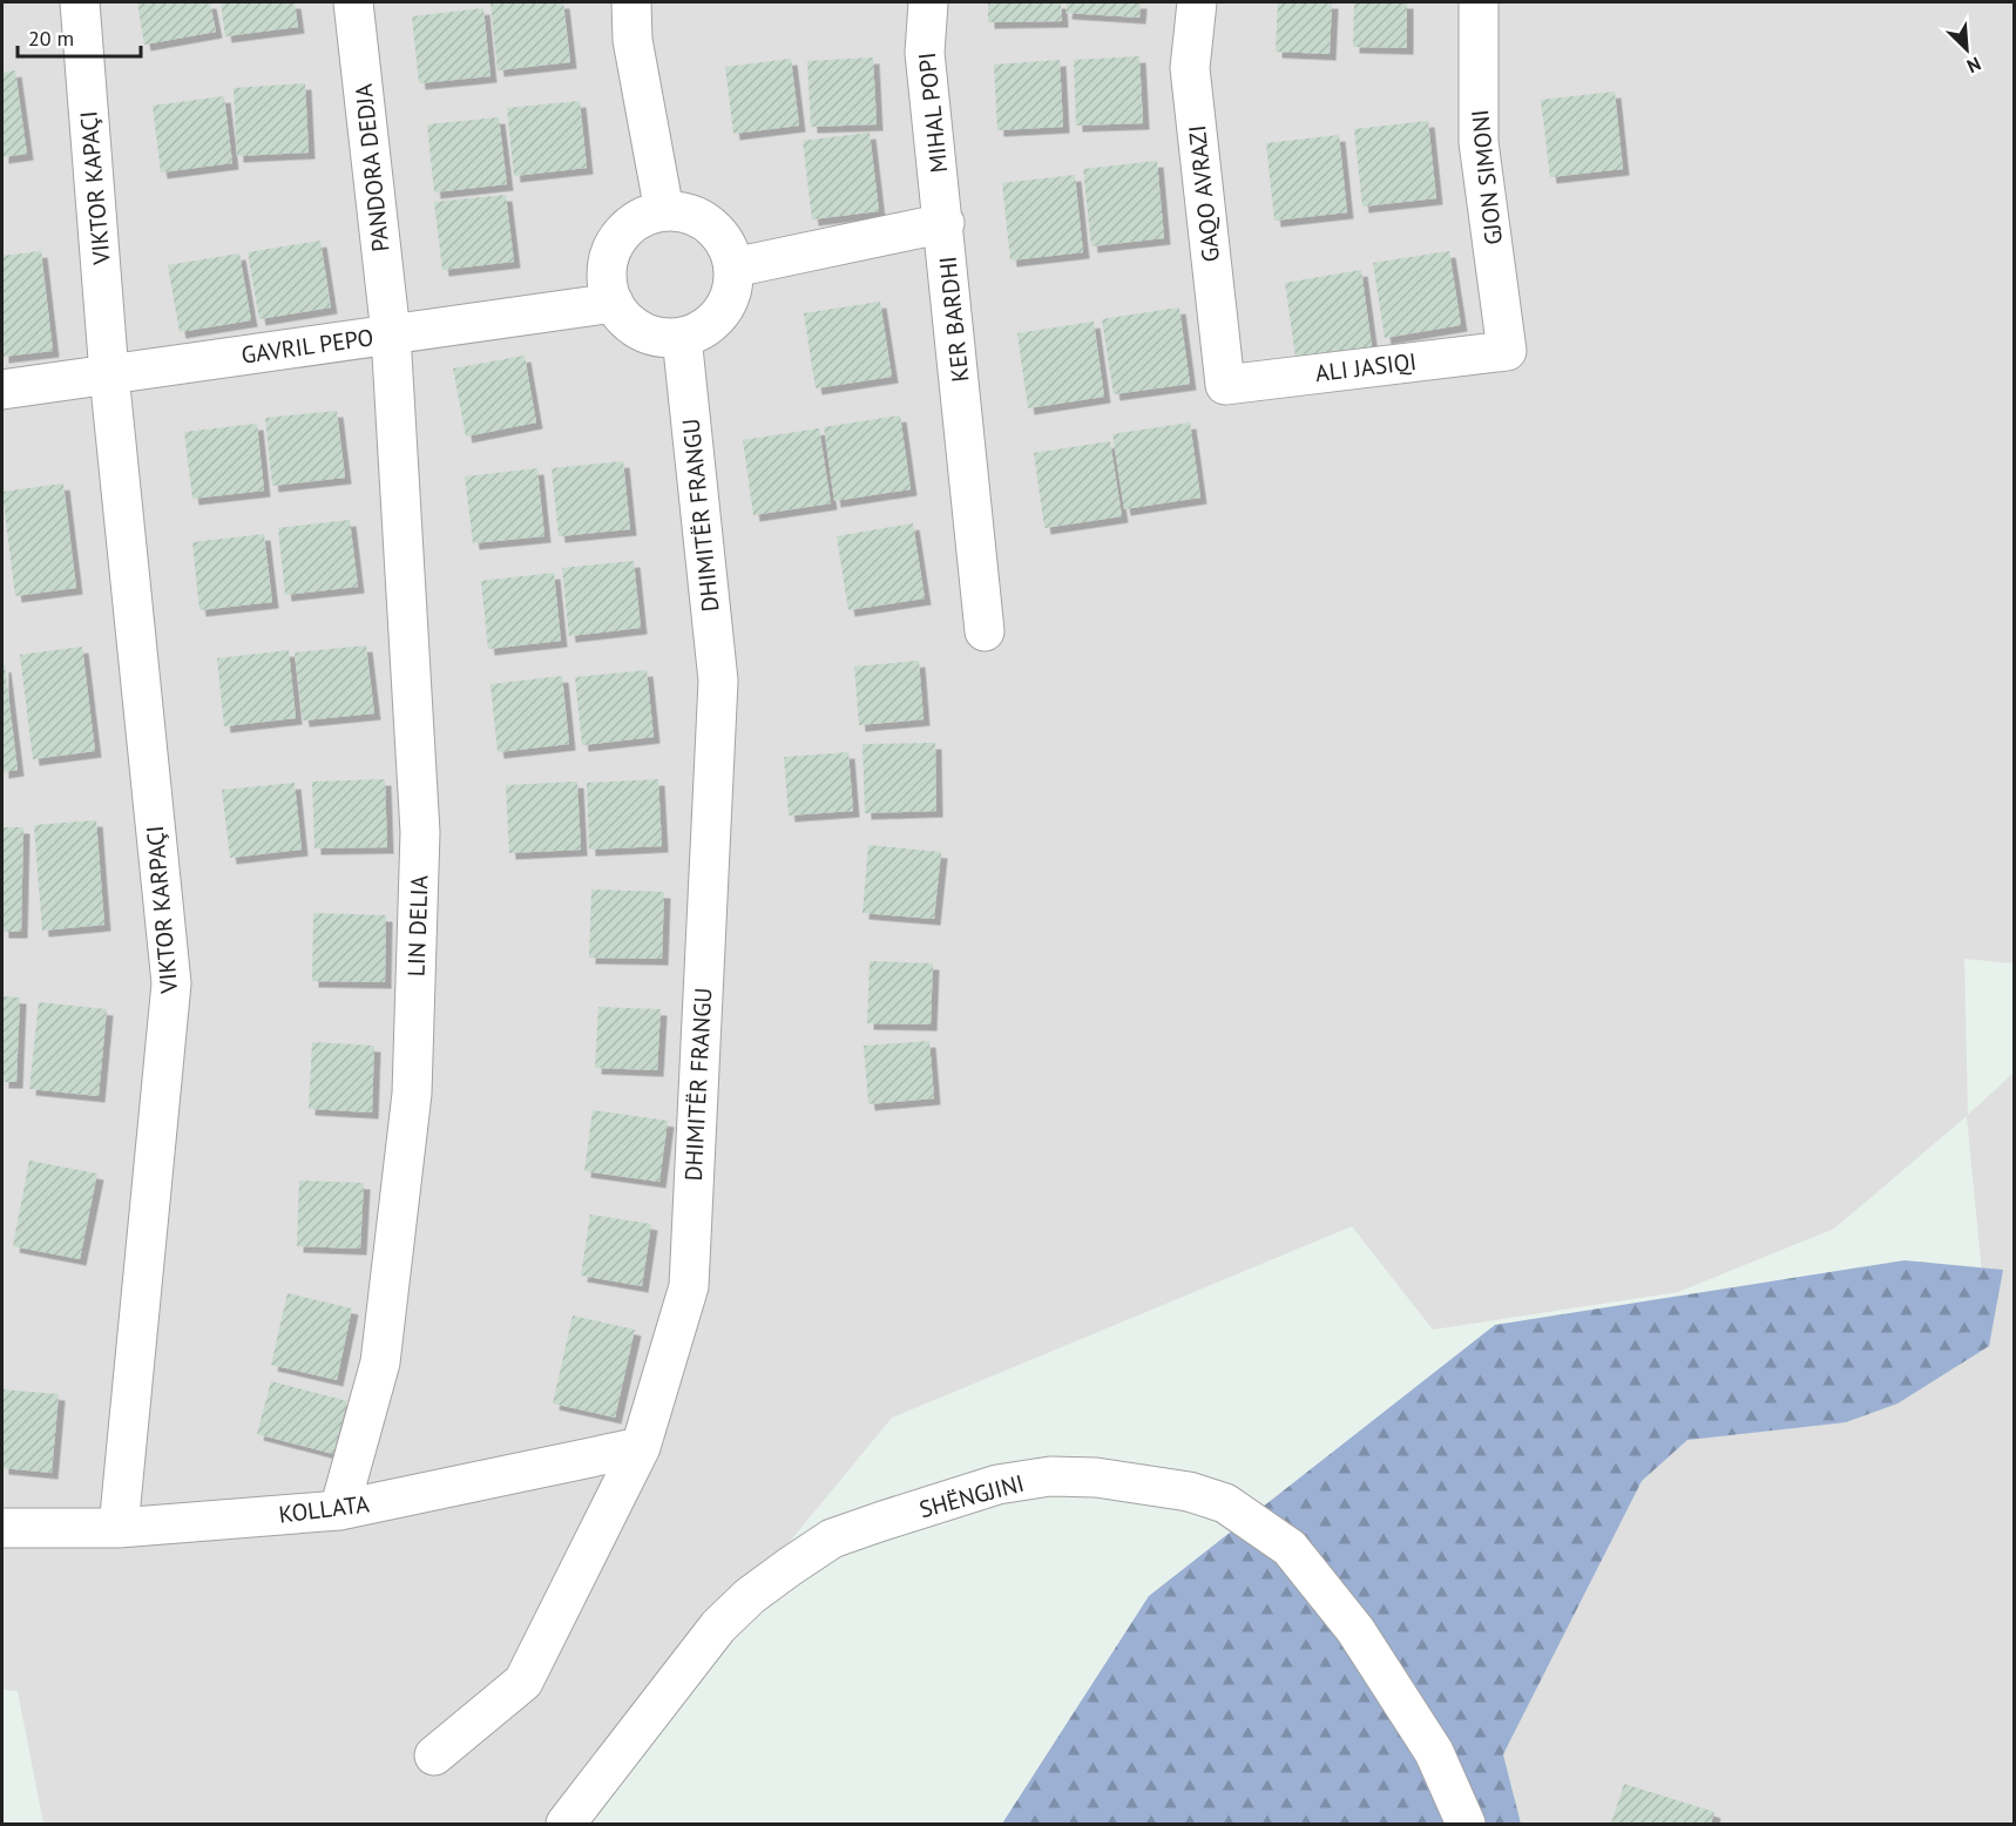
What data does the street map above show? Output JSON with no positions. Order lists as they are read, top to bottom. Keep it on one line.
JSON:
{"streets":{"street":["MIHAL POPI","PANDORA DEDJA","GJON SIMONI","VIKTOR KAPAÇI","GAQO AVRAZI","KER BARDHI","GAVRIL PEPO","ALI JASIQI","DHIMITËR FRANGU","VIKTOR KARPAÇI","LIN DELIA","SHËNGJINI","KOLLATA"]},"crossings":[["MIHAL POPI","KER BARDHI"],["PANDORA DEDJA","GAVRIL PEPO"],["PANDORA DEDJA","LIN DELIA"],["GJON SIMONI","ALI JASIQI"],["VIKTOR KAPAÇI","GAVRIL PEPO"],["VIKTOR KAPAÇI","VIKTOR KARPAÇI"],["GAQO AVRAZI","ALI JASIQI"],["KER BARDHI","GAVRIL PEPO"],["KER BARDHI","DHIMITËR FRANGU"],["GAVRIL PEPO","DHIMITËR FRANGU"],["GAVRIL PEPO","VIKTOR KARPAÇI"],["GAVRIL PEPO","LIN DELIA"],["DHIMITËR FRANGU","KOLLATA"],["VIKTOR KARPAÇI","KOLLATA"],["LIN DELIA","KOLLATA"]],"scale_bar":"20 m","north":"bottom right"}
